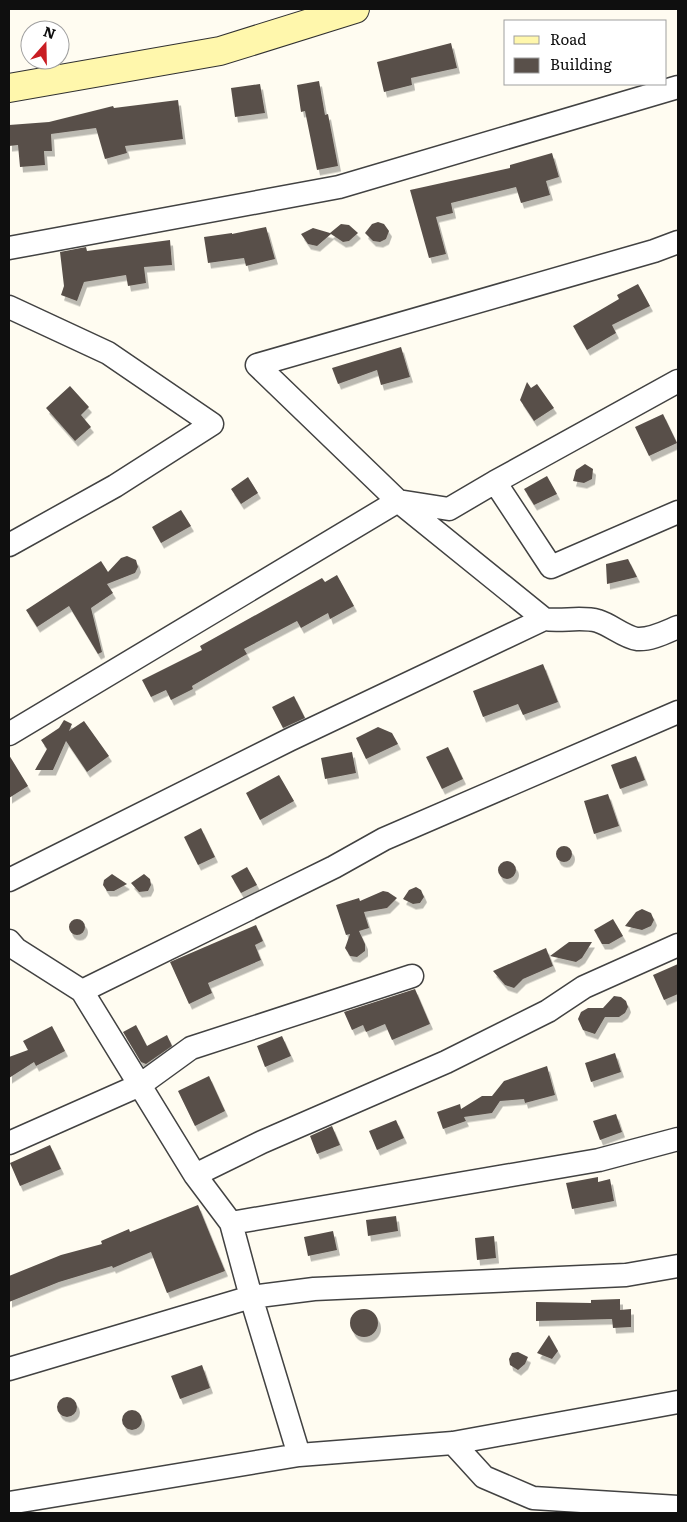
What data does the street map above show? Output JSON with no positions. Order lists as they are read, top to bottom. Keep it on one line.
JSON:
{"legend":["Road","Building"],"north":"top"}
